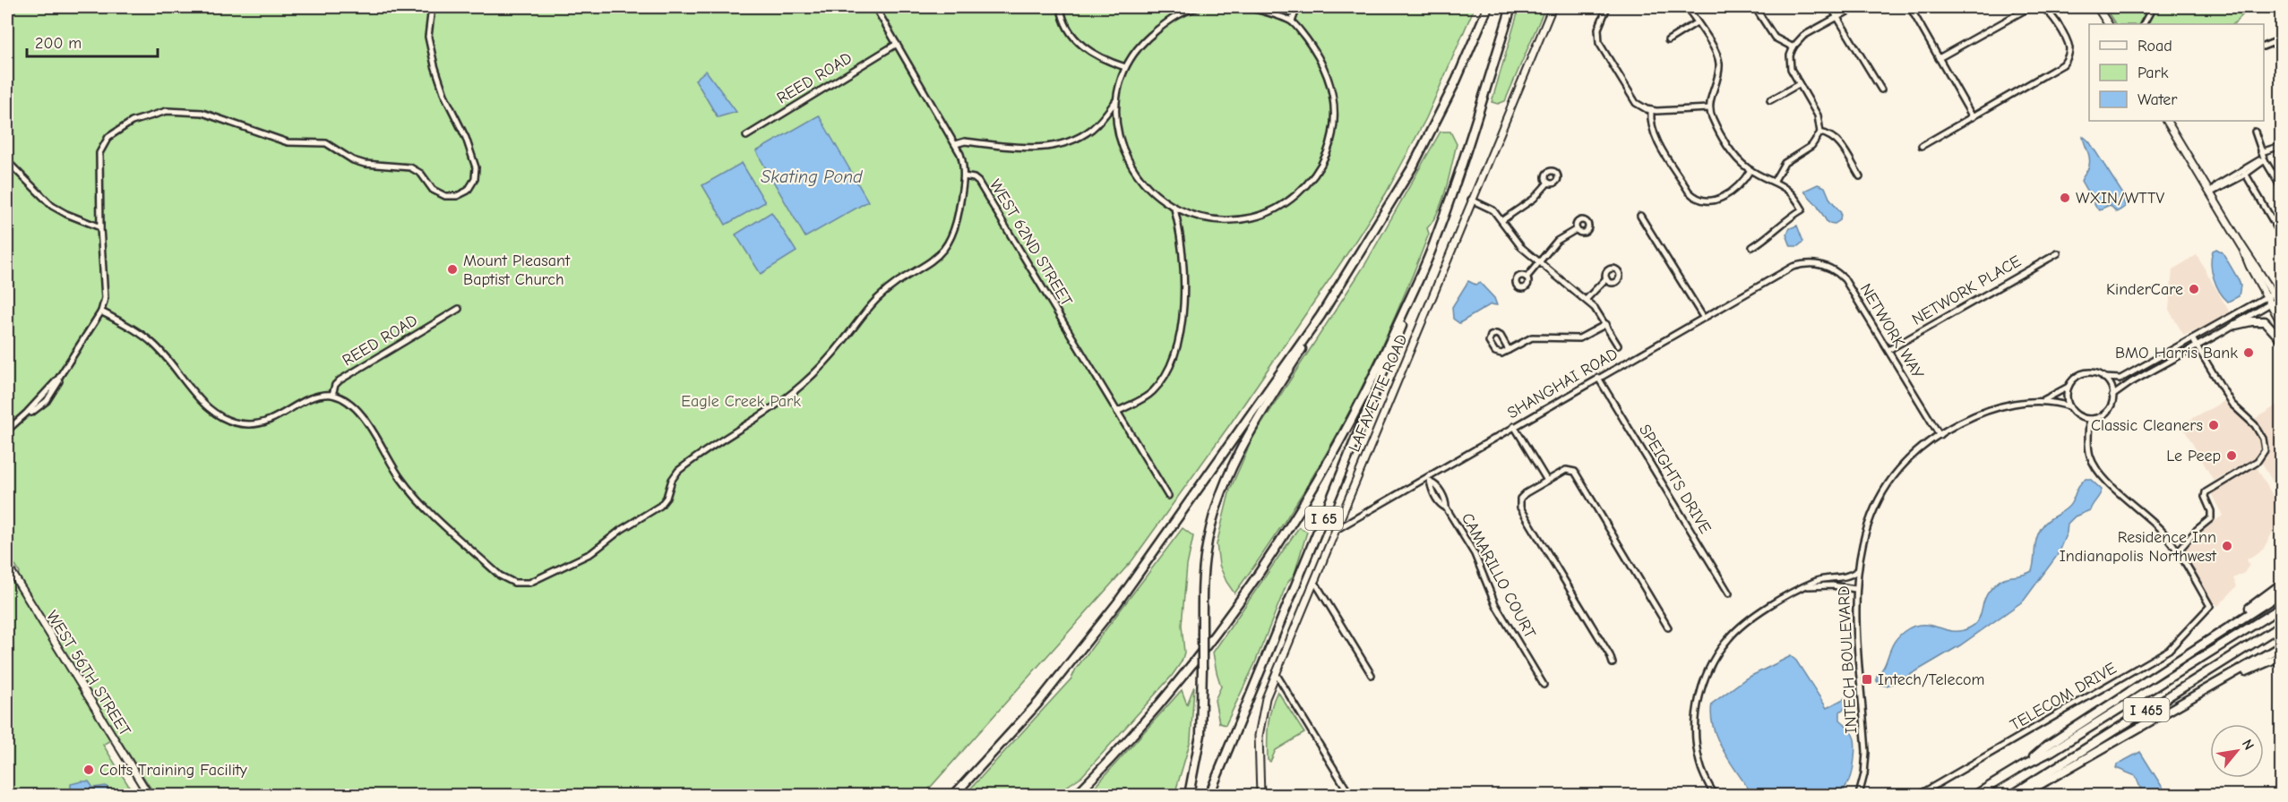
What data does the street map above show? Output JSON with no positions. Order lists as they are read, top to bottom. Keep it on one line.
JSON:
{"streets":{"highway":["I 65","I 465"],"main road":["LAFAYETTE ROAD","WEST 56TH STREET"],"street":["REED ROAD","WEST 62ND STREET","NETWORK PLACE","NETWORK WAY","SHANGHAI ROAD","SPEIGHTS DRIVE","CAMARILLO COURT","INTECH BOULEVARD","TELECOM DRIVE"]},"crossings":[["REED ROAD","WEST 62ND STREET"],["NETWORK PLACE","NETWORK WAY"],["NETWORK WAY","SHANGHAI ROAD"],["NETWORK WAY","INTECH BOULEVARD"],["SHANGHAI ROAD","LAFAYETTE ROAD"],["SHANGHAI ROAD","SPEIGHTS DRIVE"],["SHANGHAI ROAD","CAMARILLO COURT"]],"water":["Skating Pond"],"parks":["Eagle Creek Park"],"places":{"other":["WXIN/WTTV","Mount Pleasant Baptist Church","KinderCare","BMO Harris Bank","Classic Cleaners","Le Peep","Residence Inn Indianapolis Northwest","Colts Training Facility"],"transit":["Intech/Telecom"]},"legend":["Road","Park","Water"],"scale_bar":"200 m","north":"top right"}
